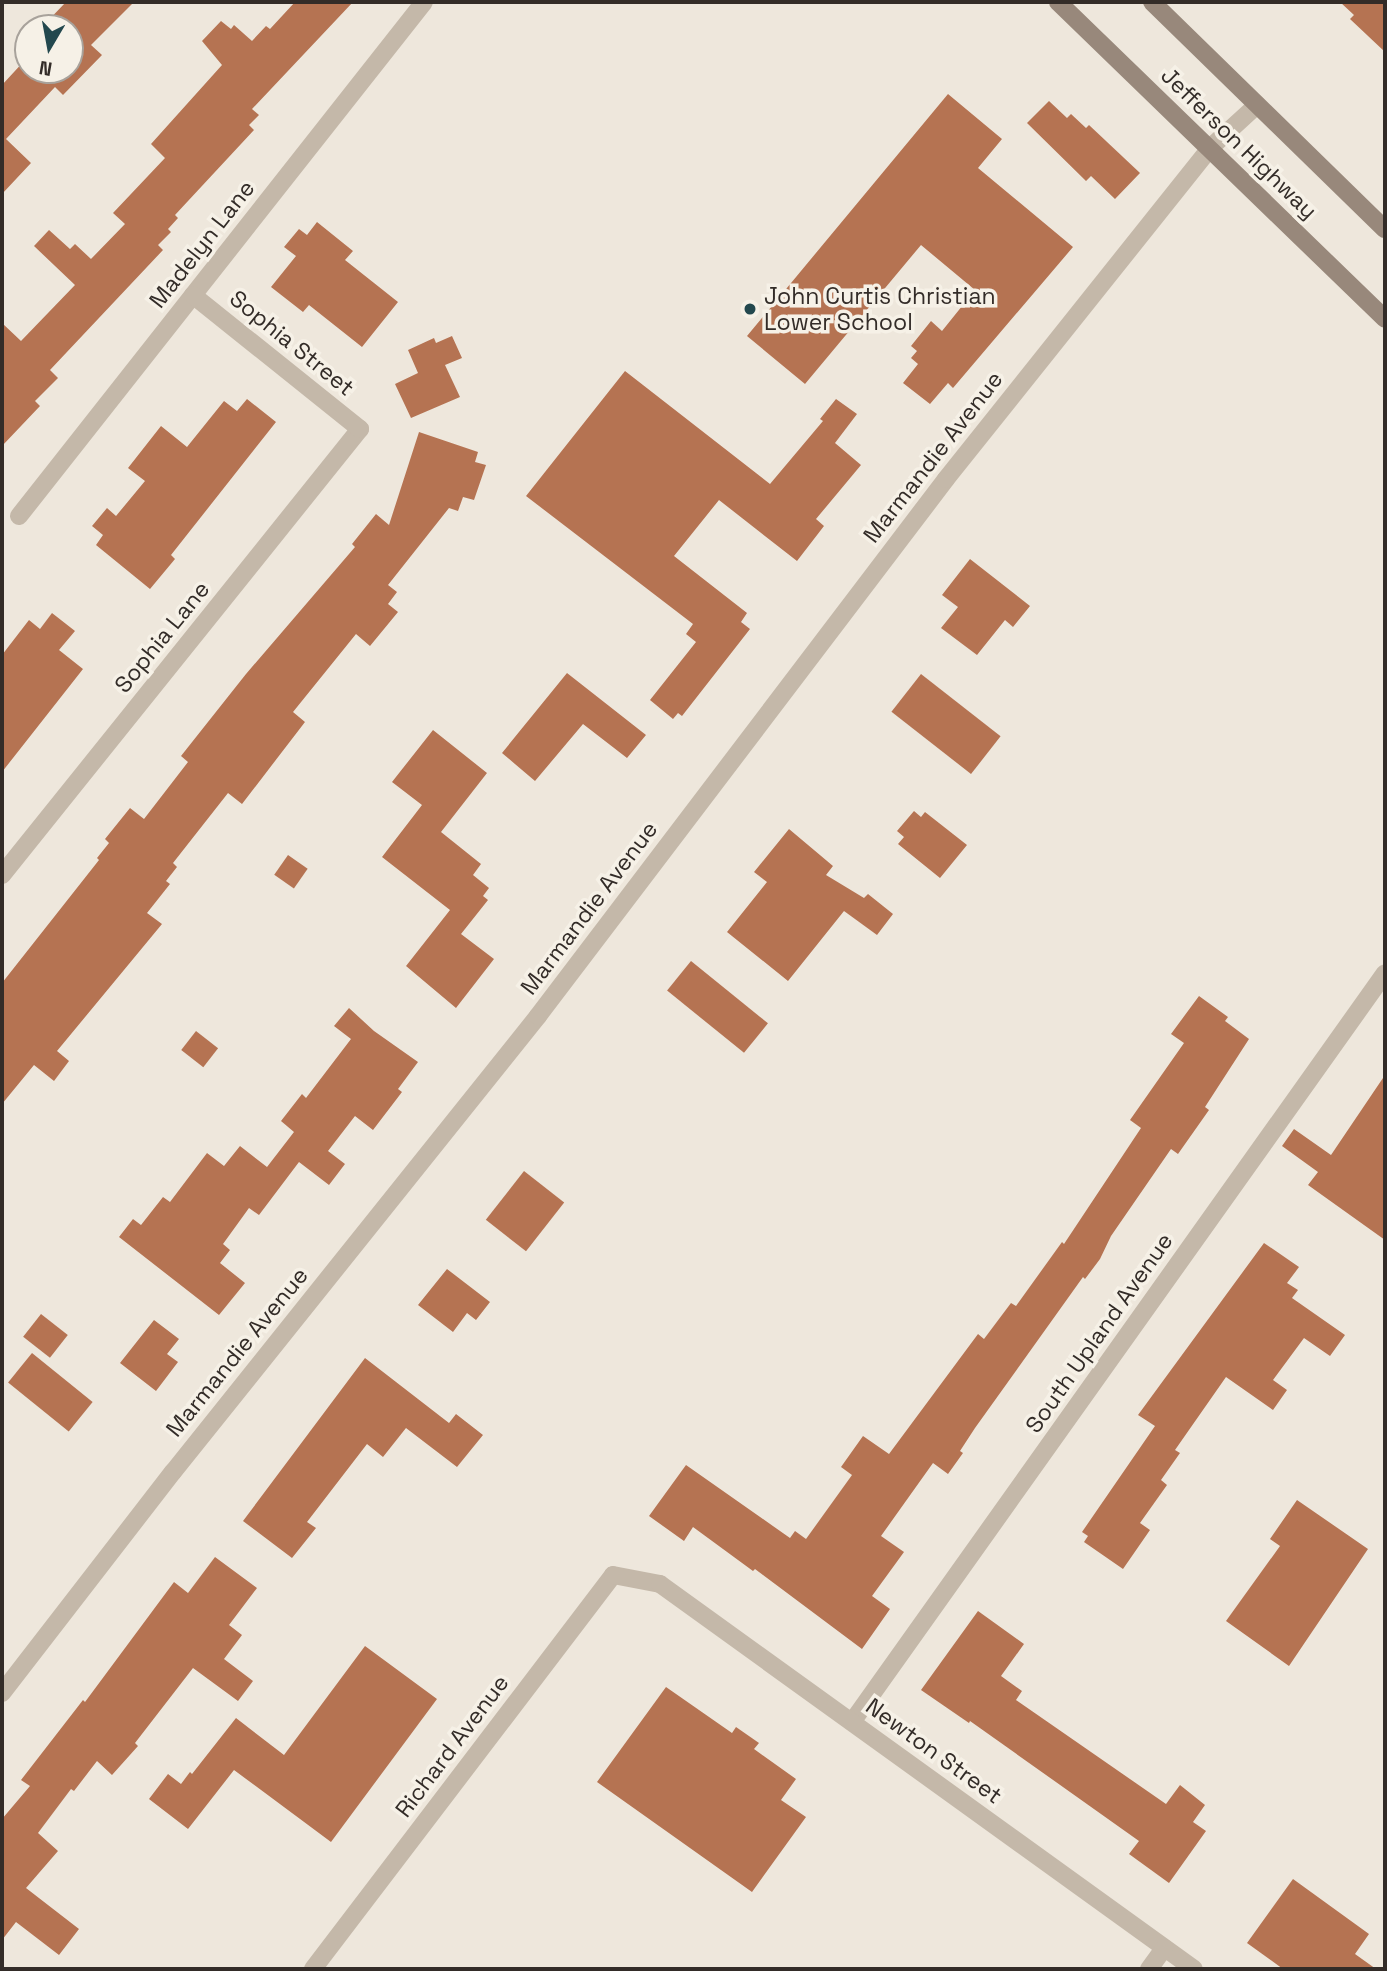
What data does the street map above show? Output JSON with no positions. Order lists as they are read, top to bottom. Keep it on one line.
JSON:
{"streets":{"main road":["Jefferson Highway"],"street":["Madelyn Lane","Sophia Street","Marmandie Avenue","Sophia Lane","South Upland Avenue","Richard Avenue","Newton Street"]},"crossings":[["Jefferson Highway","Marmandie Avenue"],["Madelyn Lane","Sophia Street"],["Sophia Street","Sophia Lane"],["South Upland Avenue","Newton Street"],["Richard Avenue","Newton Street"]],"places":["John Curtis Christian Lower School"],"north":"bottom"}
